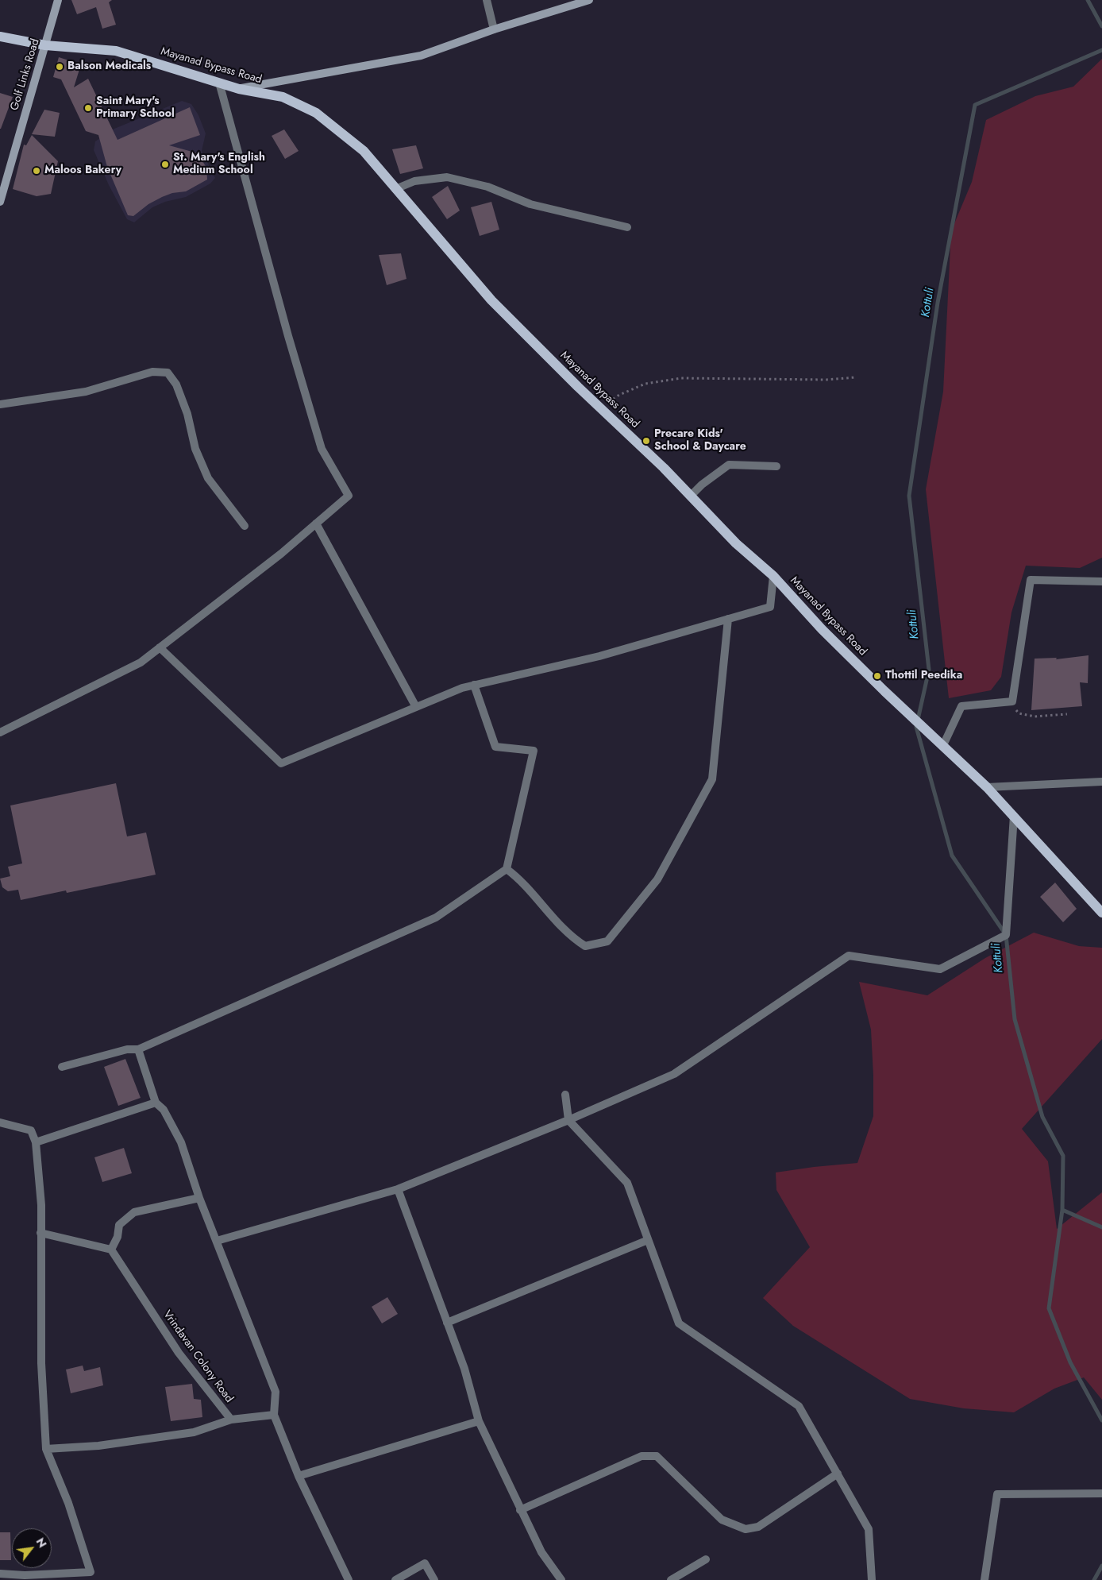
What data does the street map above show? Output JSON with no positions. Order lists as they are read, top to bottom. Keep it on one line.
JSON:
{"streets":{"main road":["Mayanad Bypass Road","Golf Links Road"],"street":["Vrindavan Colony Road"]},"crossings":[["Mayanad Bypass Road","Golf Links Road"]],"water":["Kottuli"],"places":["Balson Medicals","Saint Mary's Primary School","St. Mary's English Medium School","Maloos Bakery","Precare Kids' School & Daycare","Thottil Peedika"],"north":"top right"}
